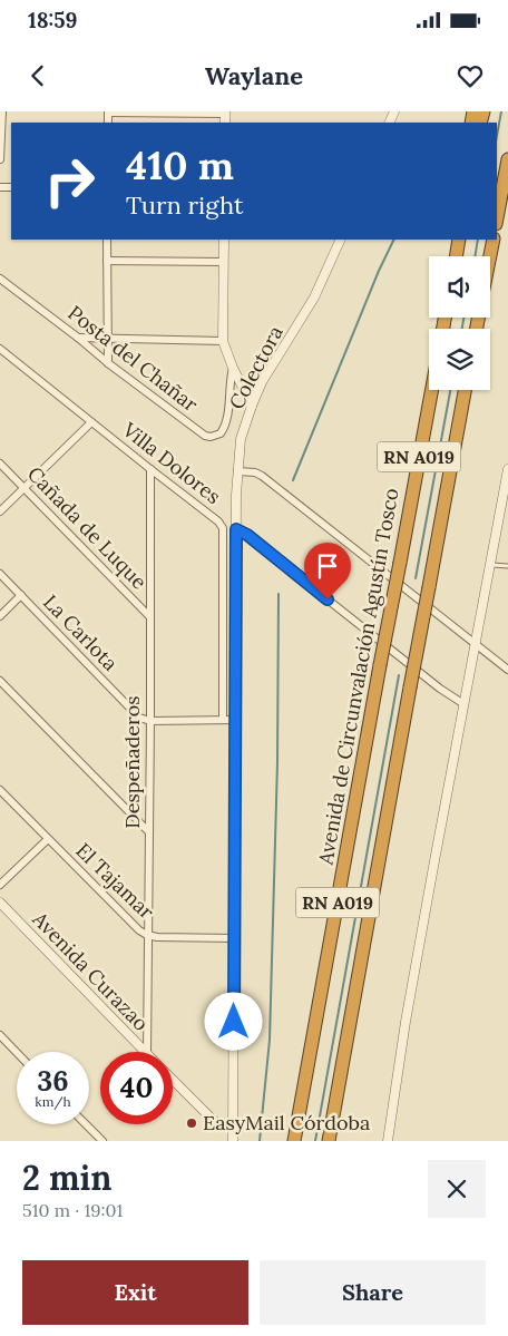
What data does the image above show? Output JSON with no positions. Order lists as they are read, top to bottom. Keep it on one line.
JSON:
{"streets":{"highway":["RN A019","Avenida de Circunvalación Agustín Tosco"],"street":["Posta del Chañar","Colectora","Villa Dolores","Cañada de Luque","La Carlota","Despeñaderos","El Tajamar","Avenida Curazao"]},"crossings":[["Colectora","El Tajamar"],["Villa Dolores","Despeñaderos"],["Cañada de Luque","Despeñaderos"],["La Carlota","Despeñaderos"],["Despeñaderos","El Tajamar"]],"places":["EasyMail Córdoba"],"page":{"status":"18:59","header":"Waylane","turn":["410 m","Turn right"],"speed":"36 km/h","limit":"40","heading":["2 min","510 m · 19:01"],"buttons":["Exit","Share"]}}
